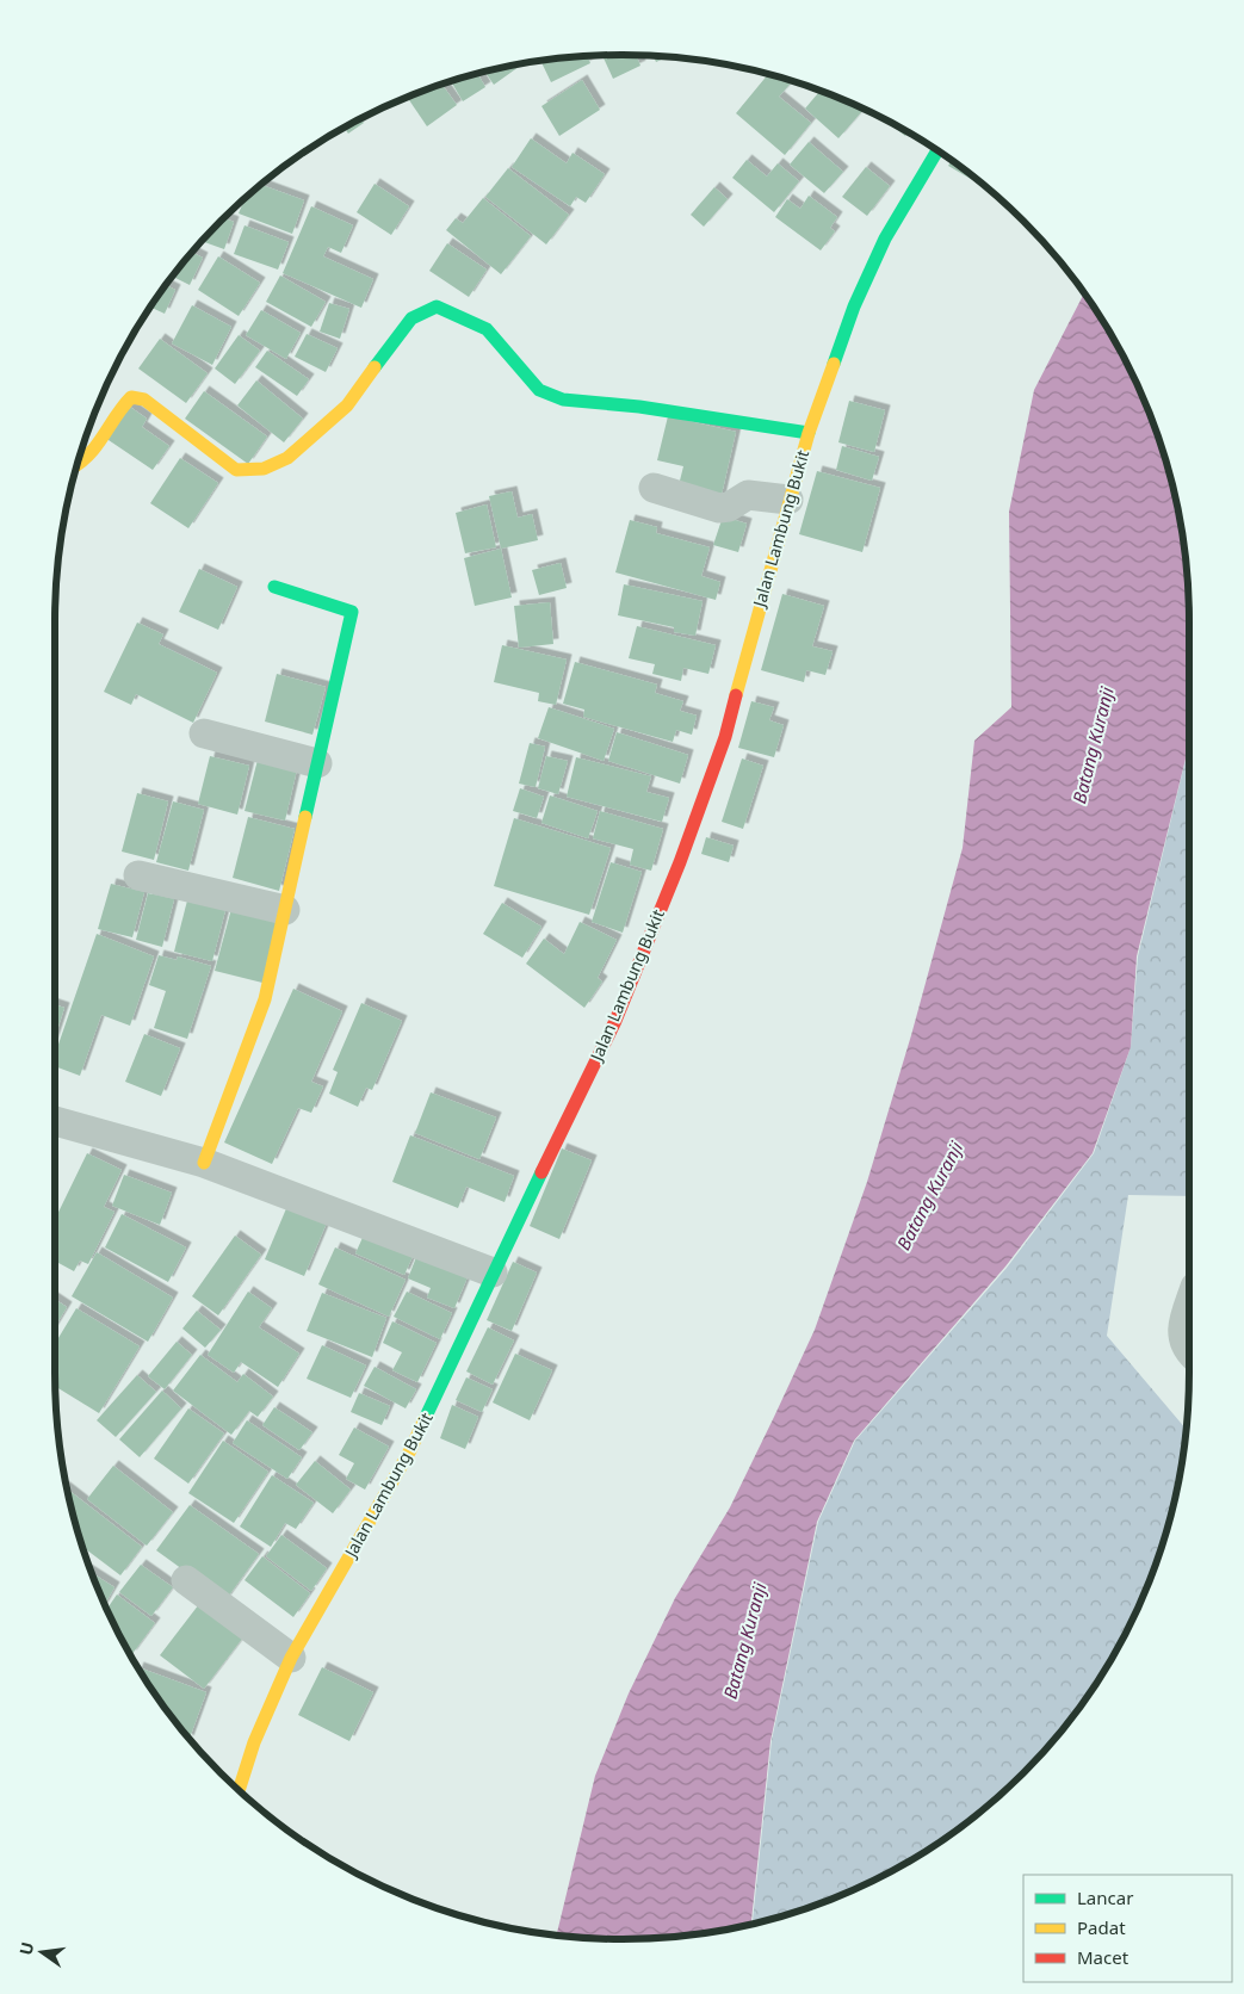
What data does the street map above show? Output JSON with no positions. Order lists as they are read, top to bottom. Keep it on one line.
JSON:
{"streets":{"street":["Jalan Lambung Bukit"]},"water":["Batang Kuranji"],"legend":["Lancar","Padat","Macet"],"north":"left"}
